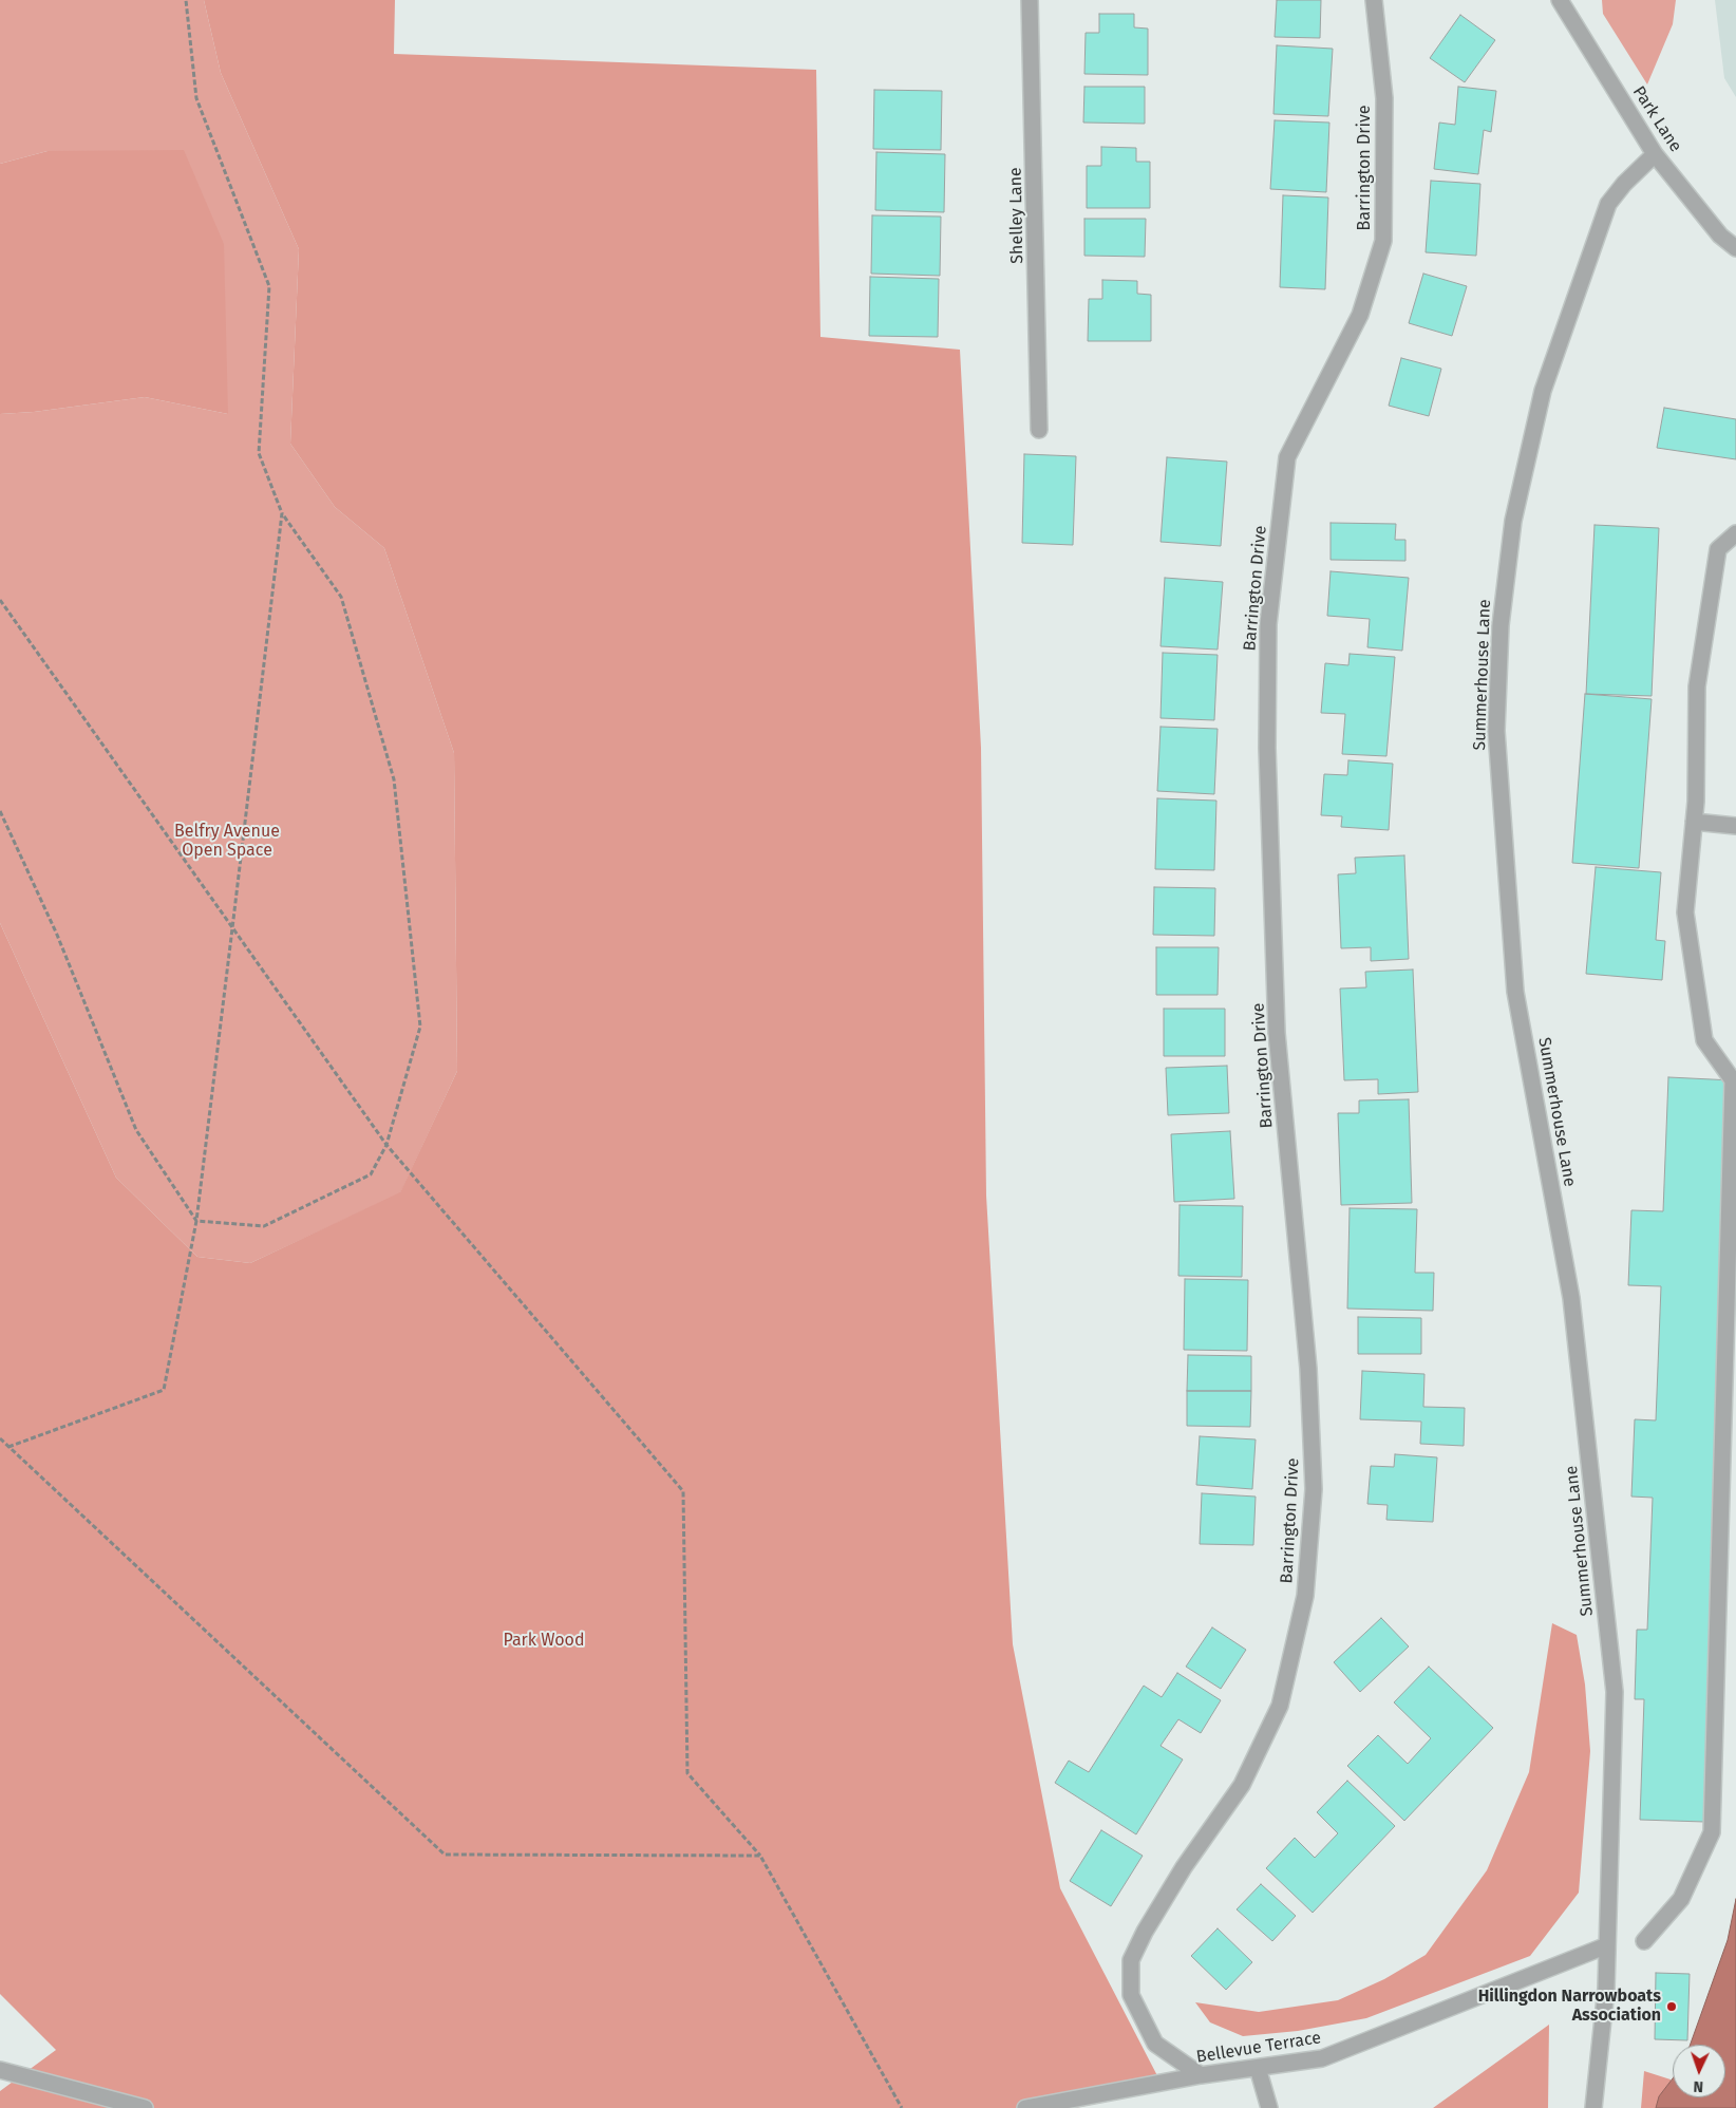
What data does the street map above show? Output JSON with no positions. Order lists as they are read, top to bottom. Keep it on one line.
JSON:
{"streets":{"street":["Park Lane","Barrington Drive","Shelley Lane","Summerhouse Lane","Bellevue Terrace"]},"crossings":[["Park Lane","Summerhouse Lane"],["Barrington Drive","Bellevue Terrace"],["Summerhouse Lane","Bellevue Terrace"]],"parks":["Belfry Avenue Open Space","Park Wood"],"places":["Hillingdon Narrowboats Association"],"north":"bottom"}
